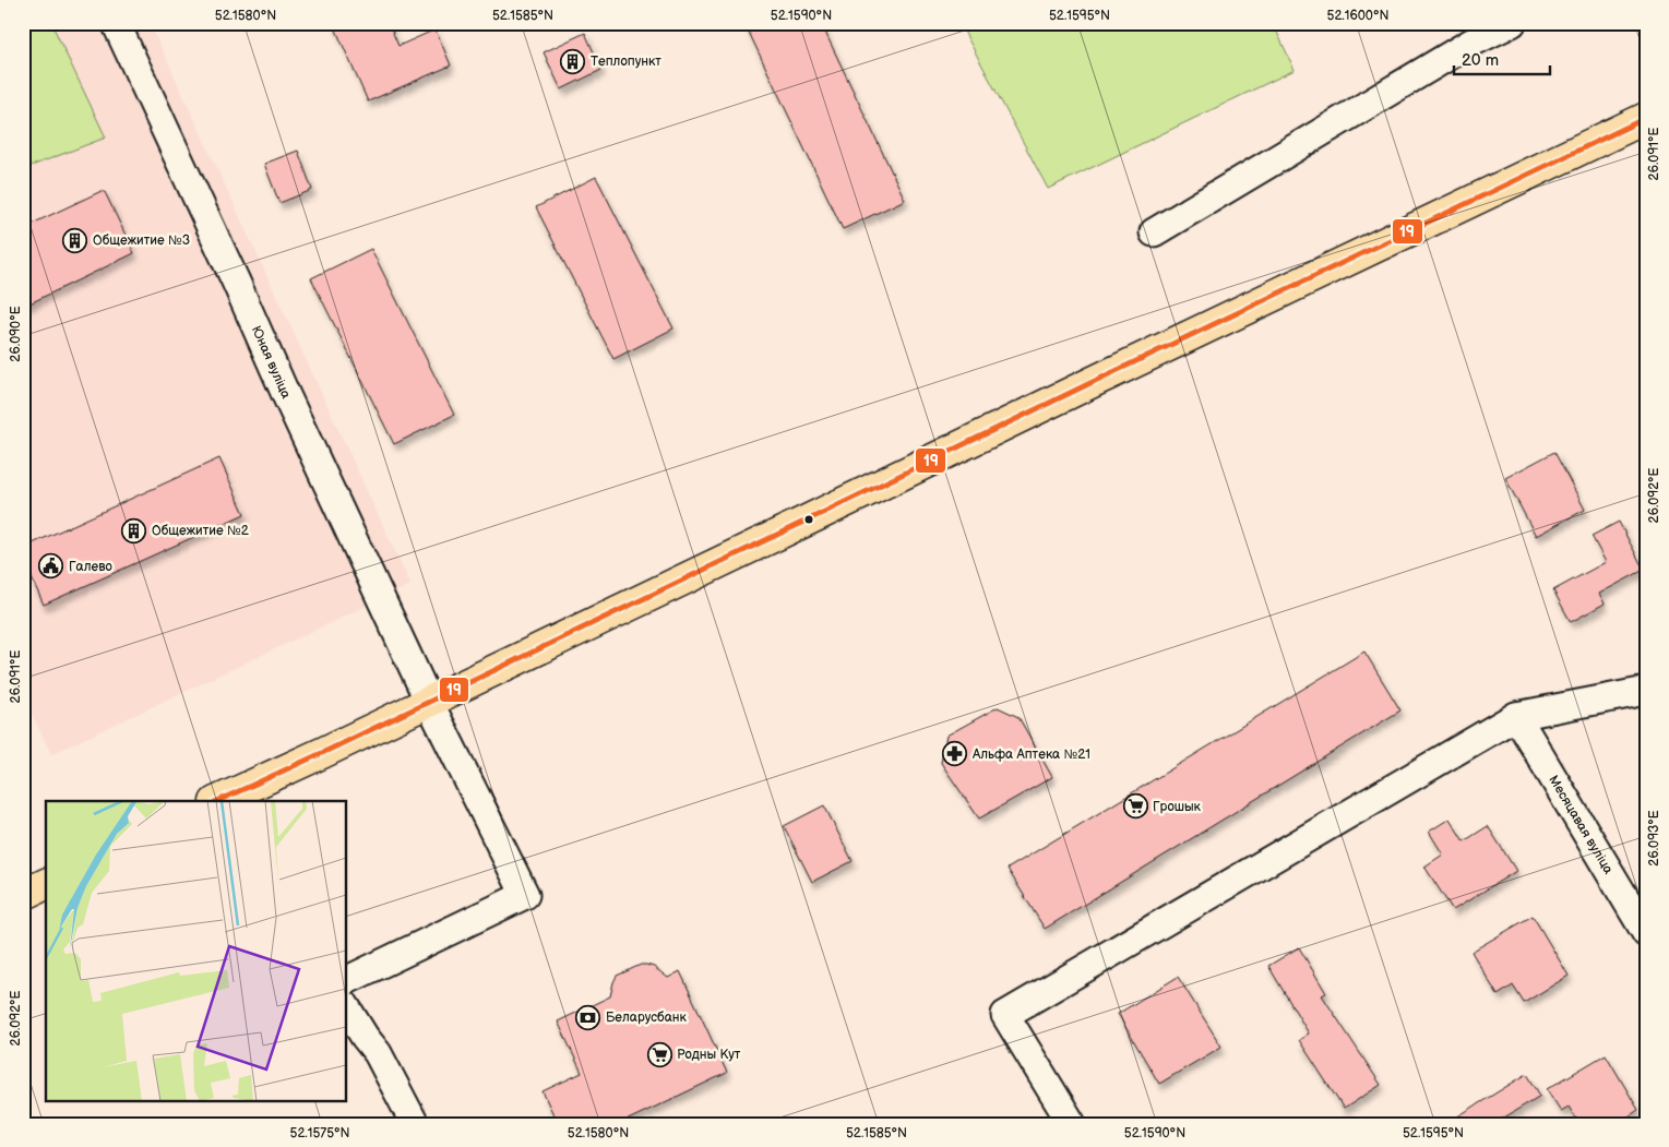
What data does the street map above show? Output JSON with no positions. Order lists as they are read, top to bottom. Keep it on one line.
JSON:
{"streets":{"street":["Юная вуліца","Месяцавая вуліца"]},"places":{"building":["Теплопункт","Общежитие №3","Общежитие №2"],"public building":["Галево"],"pharmacy":["Альфа Аптека №21"],"supermarket":["Грошык","Родны Кут"],"bank":["Беларусбанк"]},"lines":["transit line 19"],"scale_bar":"20 m","coordinates":["52.1580°N","52.1585°N","52.1590°N","52.1595°N","52.1600°N","26.091°E","26.090°E","26.092°E","26.093°E","52.1575°N"]}
